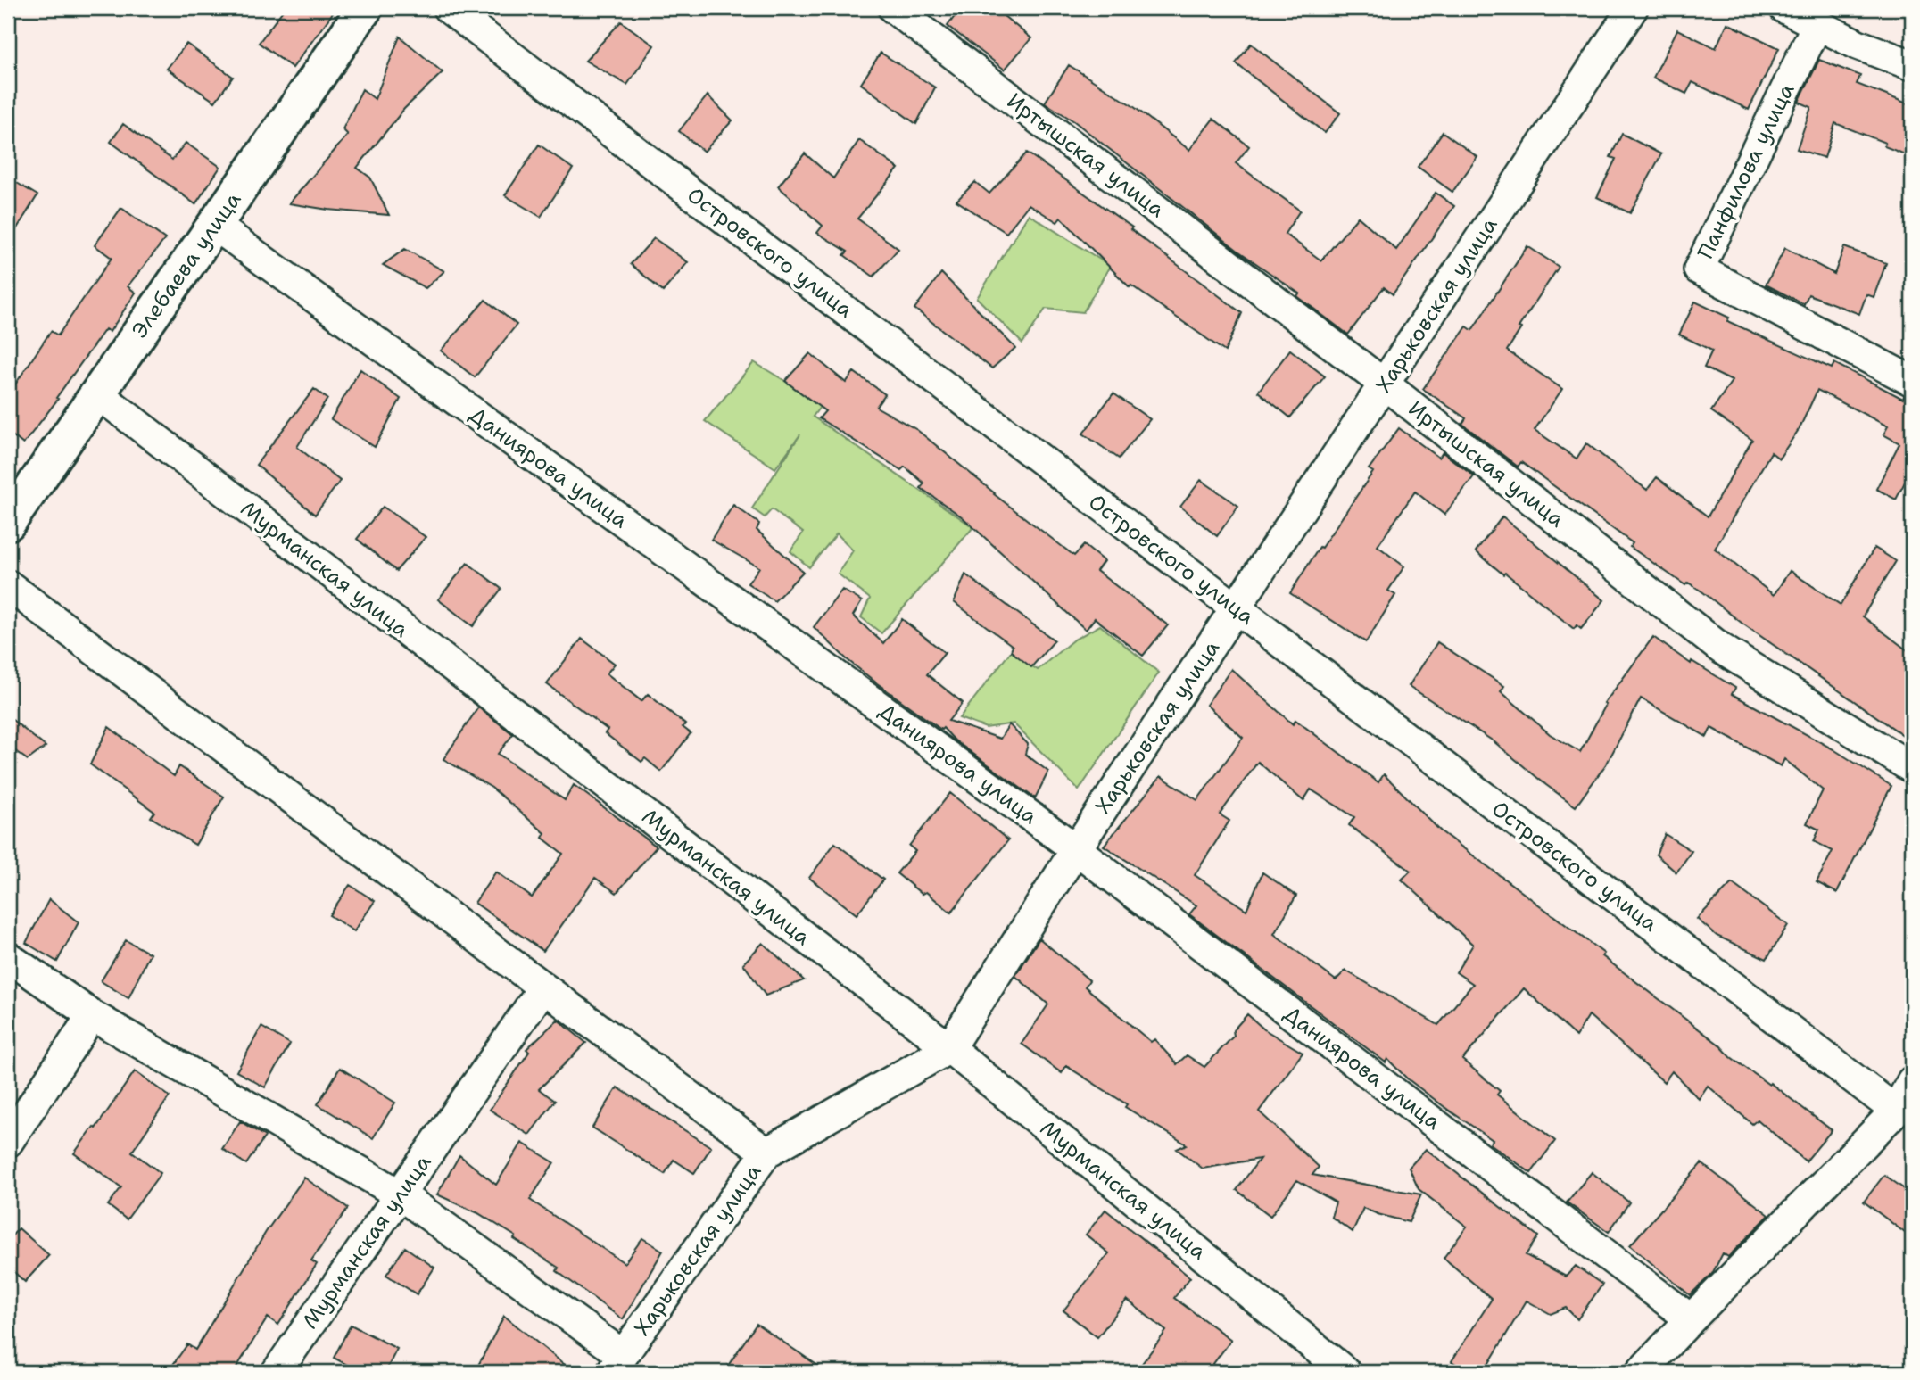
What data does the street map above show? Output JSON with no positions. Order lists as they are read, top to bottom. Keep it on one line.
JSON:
{"streets":{"main road":["Элебаева улица"],"street":["Иртышская улица","Панфилова улица","Островского улица","Харьковская улица","Даниярова улица","Мурманская улица"]},"crossings":[["Иртышская улица","Харьковская улица"],["Островского улица","Харьковская улица"],["Элебаева улица","Даниярова улица"],["Элебаева улица","Мурманская улица"],["Харьковская улица","Даниярова улица"],["Харьковская улица","Мурманская улица"]]}
